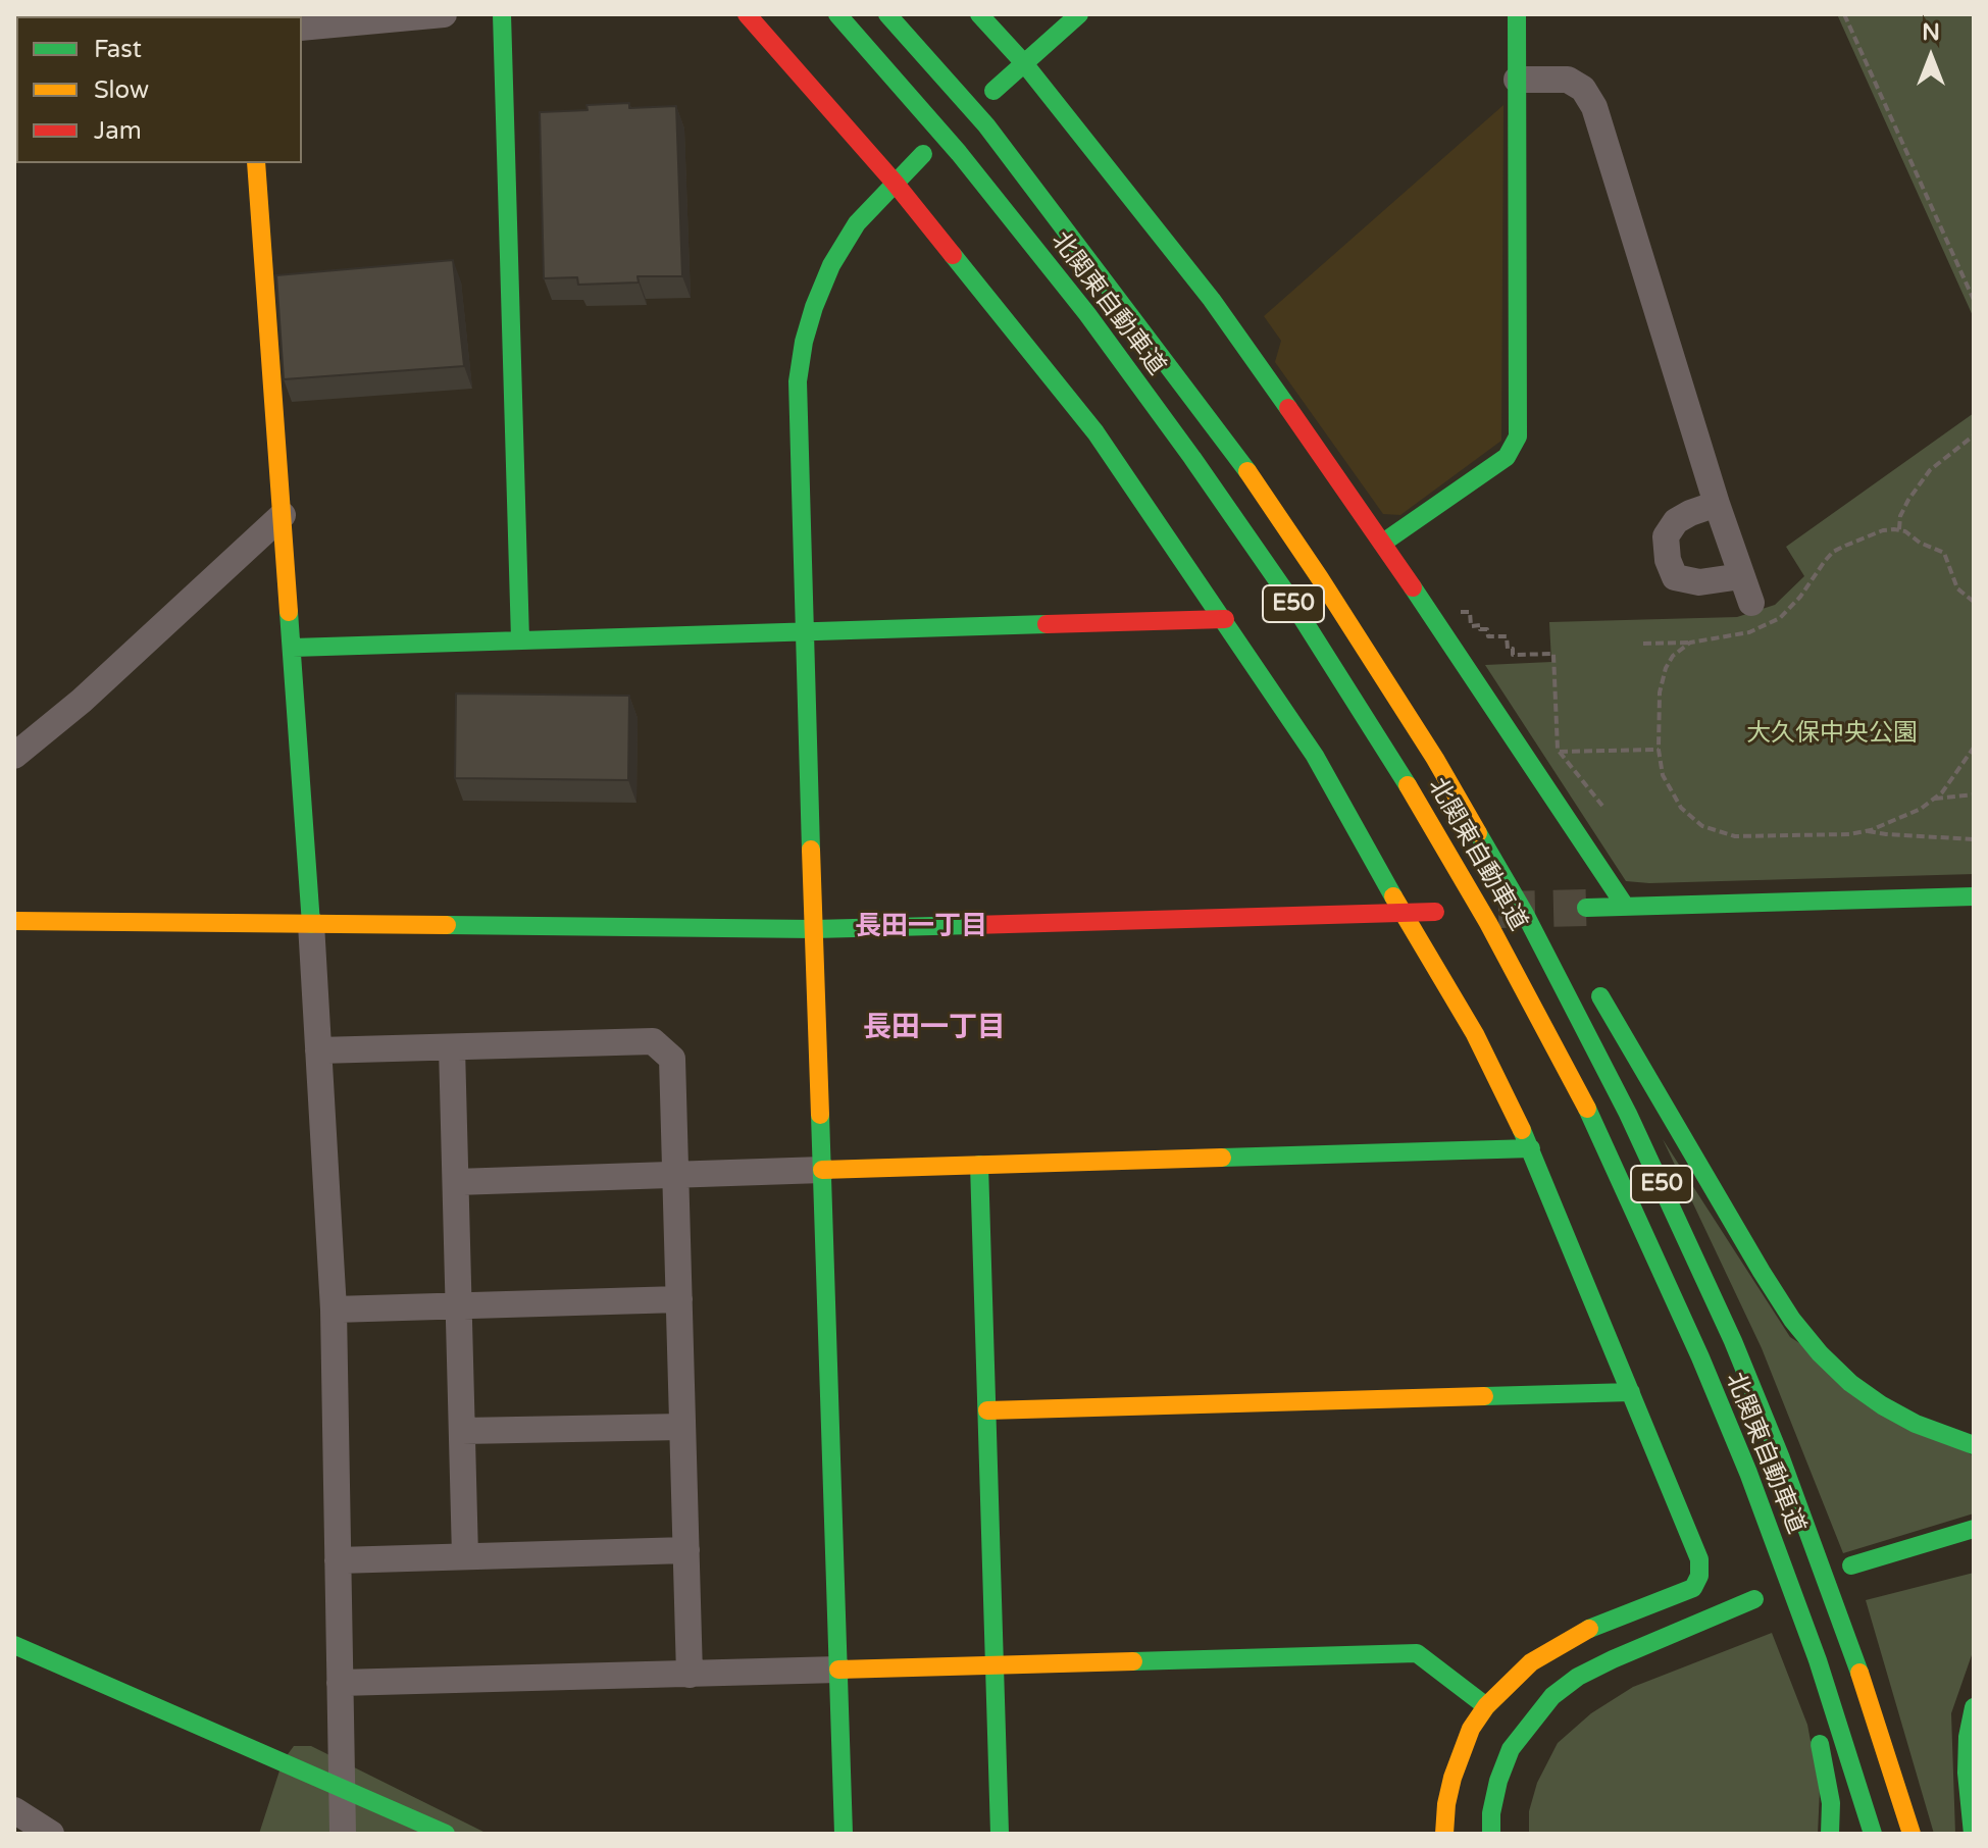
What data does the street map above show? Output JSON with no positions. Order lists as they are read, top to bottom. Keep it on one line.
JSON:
{"streets":{"main road":["北関東自動車道","E50"]},"districts":["長田一丁目","長田一丁目"],"parks":["大久保中央公園"],"legend":["Fast","Slow","Jam"],"north":"top"}
